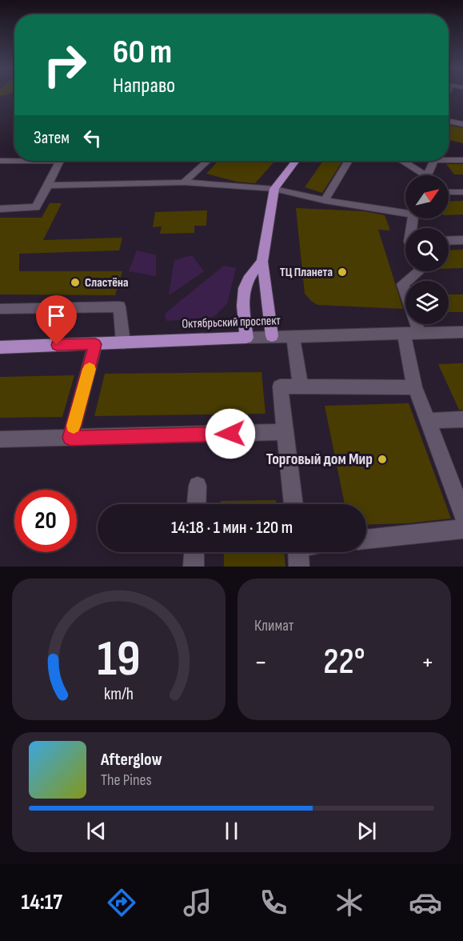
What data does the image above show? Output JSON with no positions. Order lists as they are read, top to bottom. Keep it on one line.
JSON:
{"streets":{"main road":["Октябрьский проспект"]},"places":["ТЦ Планета","Сластёна","Торговый дом Мир"],"north":"top right","page":{"turn":["60 m","Направо"],"then":"Затем","limit":"20","trip":"14:18 · 1 мин · 120 m","tile":"Климат","heat":["−","22°","+"],"song":["Afterglow","The Pines"],"tabs":"14:17","gauge":["19","km/h"]}}
